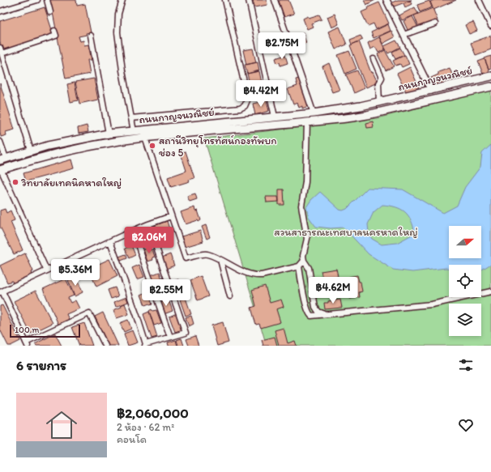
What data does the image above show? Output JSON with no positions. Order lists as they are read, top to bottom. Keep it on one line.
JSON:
{"streets":{"main road":["ถนนกาญจนวณิชย์"]},"parks":["สวนสาธารณะเทศบาลนครหาดใหญ่"],"places":["สถานีวิทยุโทรทัศน์กองทัพบก ช่อง 5","วิทยาลัยเทคนิคหาดใหญ่"],"scale_bar":"100 m","north":"right","page":{"price":["฿2.75M","฿4.42M","฿2.06M","฿5.36M","฿4.62M","฿2.55M"],"scale":"100 m","heading":"6 รายการ","list":[{"name":"฿2,060,000","note":"2 ห้อง · 62 m² · คอนโด"}]}}
